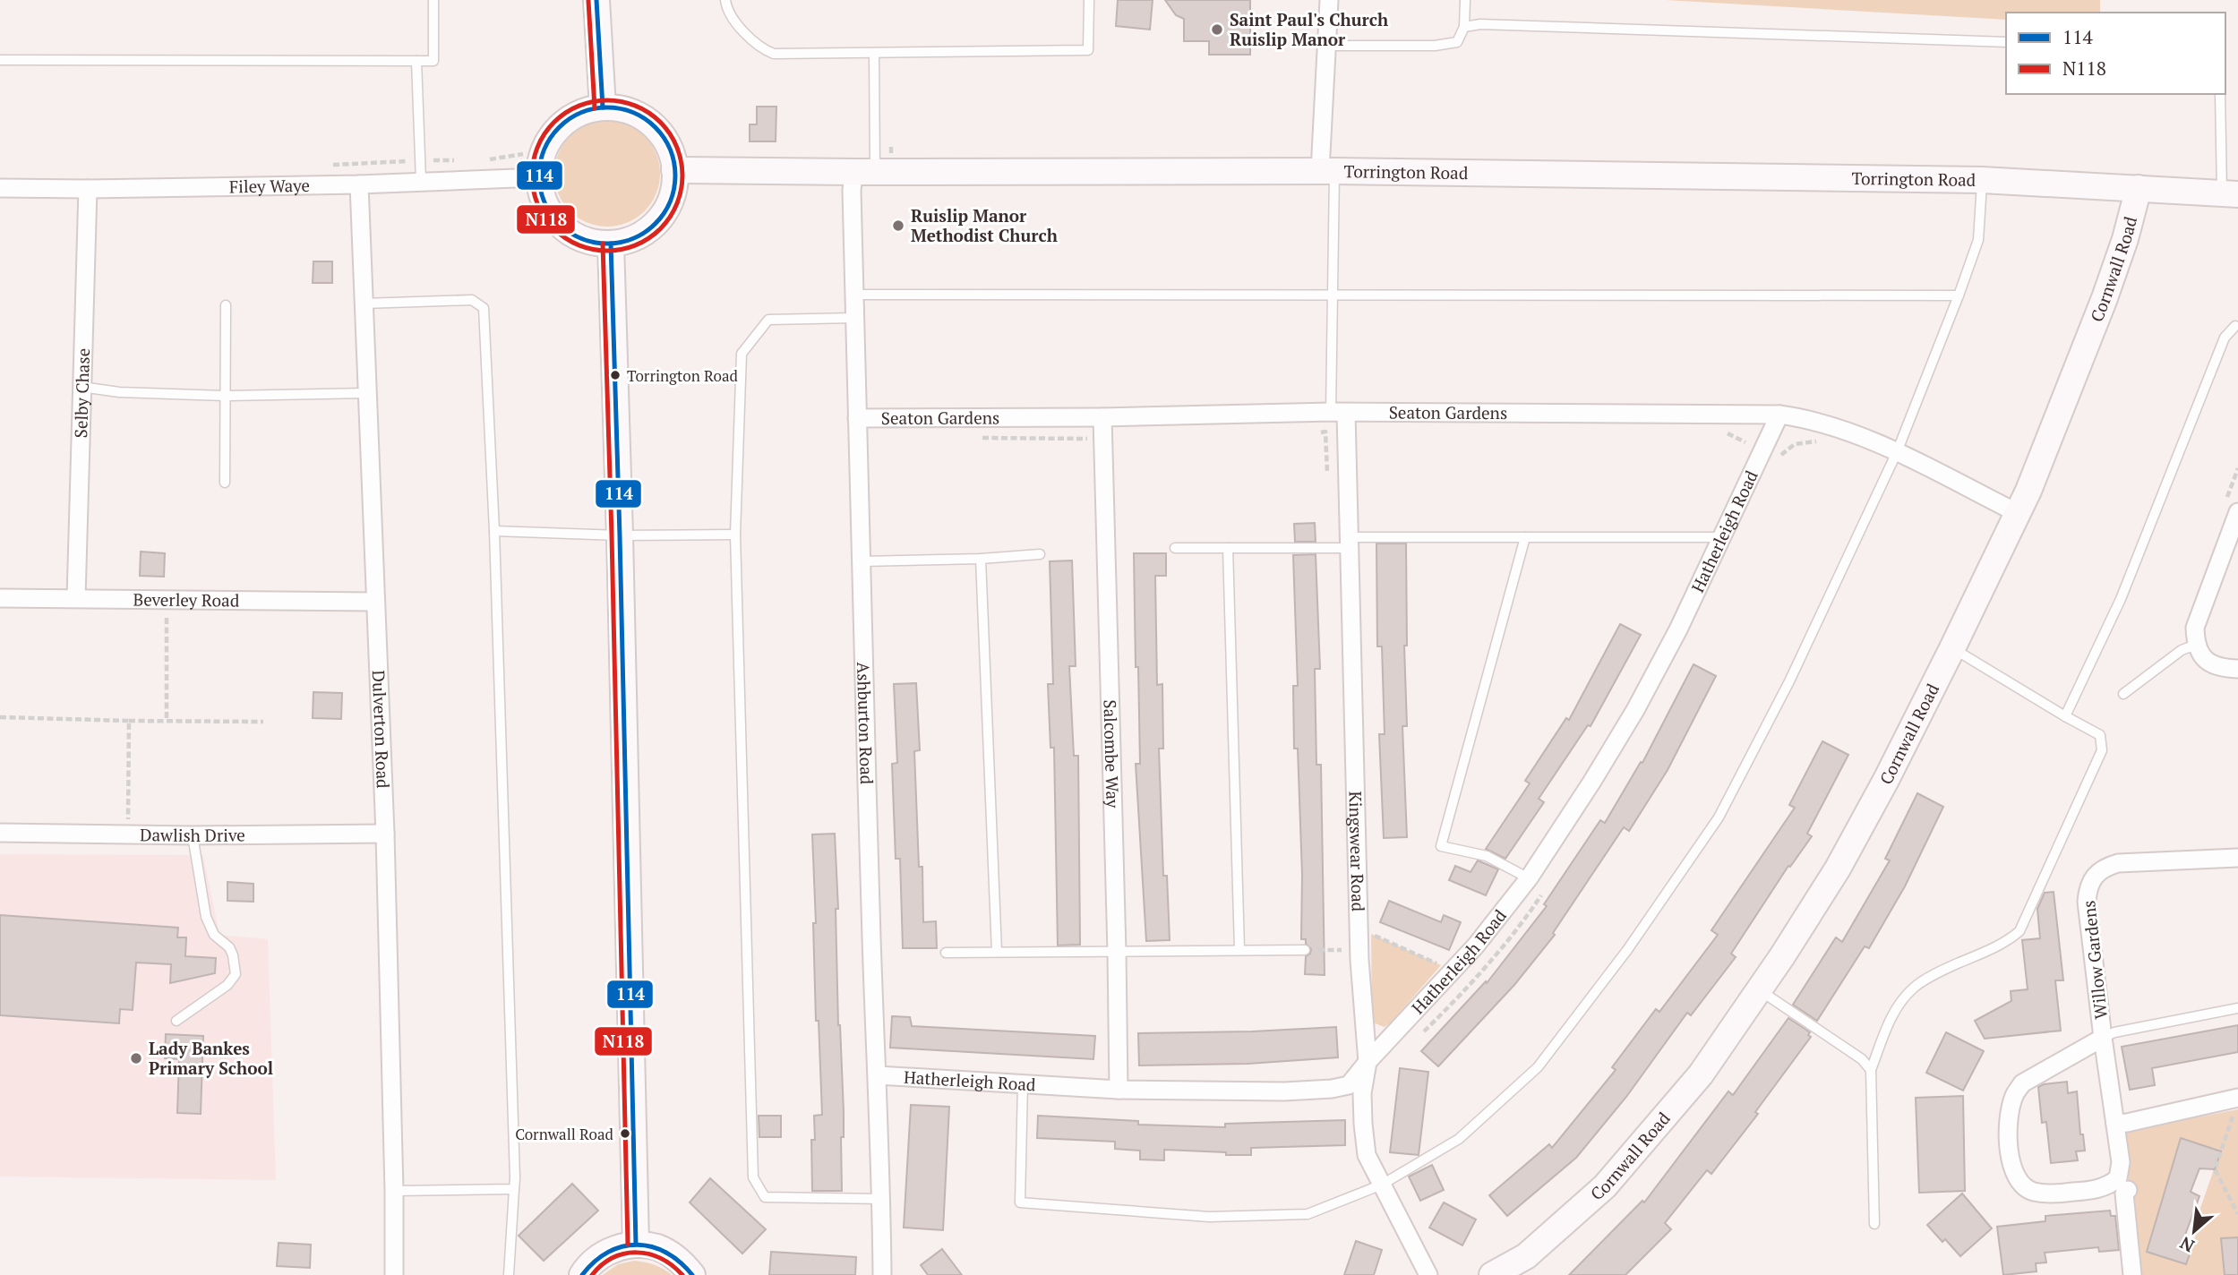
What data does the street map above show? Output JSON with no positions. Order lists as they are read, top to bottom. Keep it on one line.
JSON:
{"streets":{"street":["Torrington Road","Filey Waye","Cornwall Road","Selby Chase","Seaton Gardens","Hatherleigh Road","Beverley Road","Ashburton Road","Dulverton Road","Salcombe Way","Dawlish Drive","Kingswear Road","Willow Gardens"]},"crossings":[["Torrington Road","Filey Waye"],["Torrington Road","Cornwall Road"],["Torrington Road","Ashburton Road"],["Filey Waye","Selby Chase"],["Filey Waye","Dulverton Road"],["Cornwall Road","Seaton Gardens"],["Selby Chase","Beverley Road"],["Seaton Gardens","Hatherleigh Road"],["Seaton Gardens","Ashburton Road"],["Seaton Gardens","Salcombe Way"],["Seaton Gardens","Kingswear Road"],["Hatherleigh Road","Ashburton Road"],["Hatherleigh Road","Salcombe Way"],["Hatherleigh Road","Kingswear Road"],["Beverley Road","Dulverton Road"],["Dulverton Road","Dawlish Drive"]],"places":["Saint Paul's Church Ruislip Manor","Ruislip Manor Methodist Church","Torrington Road","Lady Bankes Primary School","Cornwall Road"],"lines":["transit line 114","transit line N118"],"legend":["114","N118"],"north":"bottom left"}
